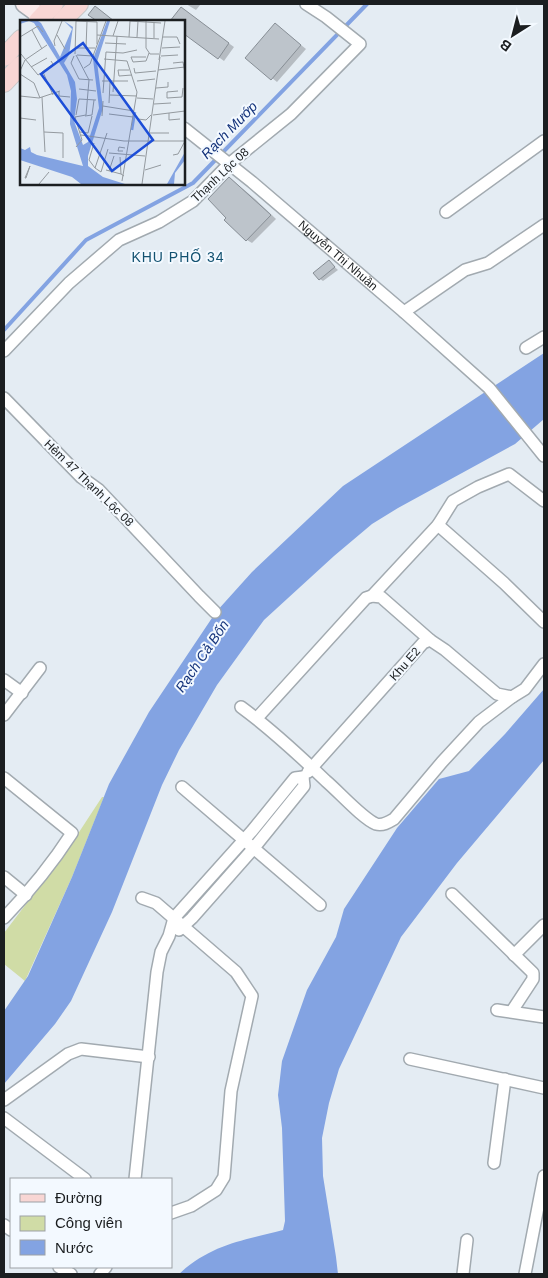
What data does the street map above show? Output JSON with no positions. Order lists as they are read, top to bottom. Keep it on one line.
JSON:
{"streets":{"street":["Thạnh Lộc 08","Nguyễn Thị Nhuần","Hẻm 47 Thạnh Lộc 08","Khu E2"]},"crossings":[["Thạnh Lộc 08","Nguyễn Thị Nhuần"]],"districts":["KHU PHỐ 34"],"water":["Rạch Mướp","Rạch Cả Bốn"],"legend":["Đường","Công viên","Nước"],"north":"bottom left"}
